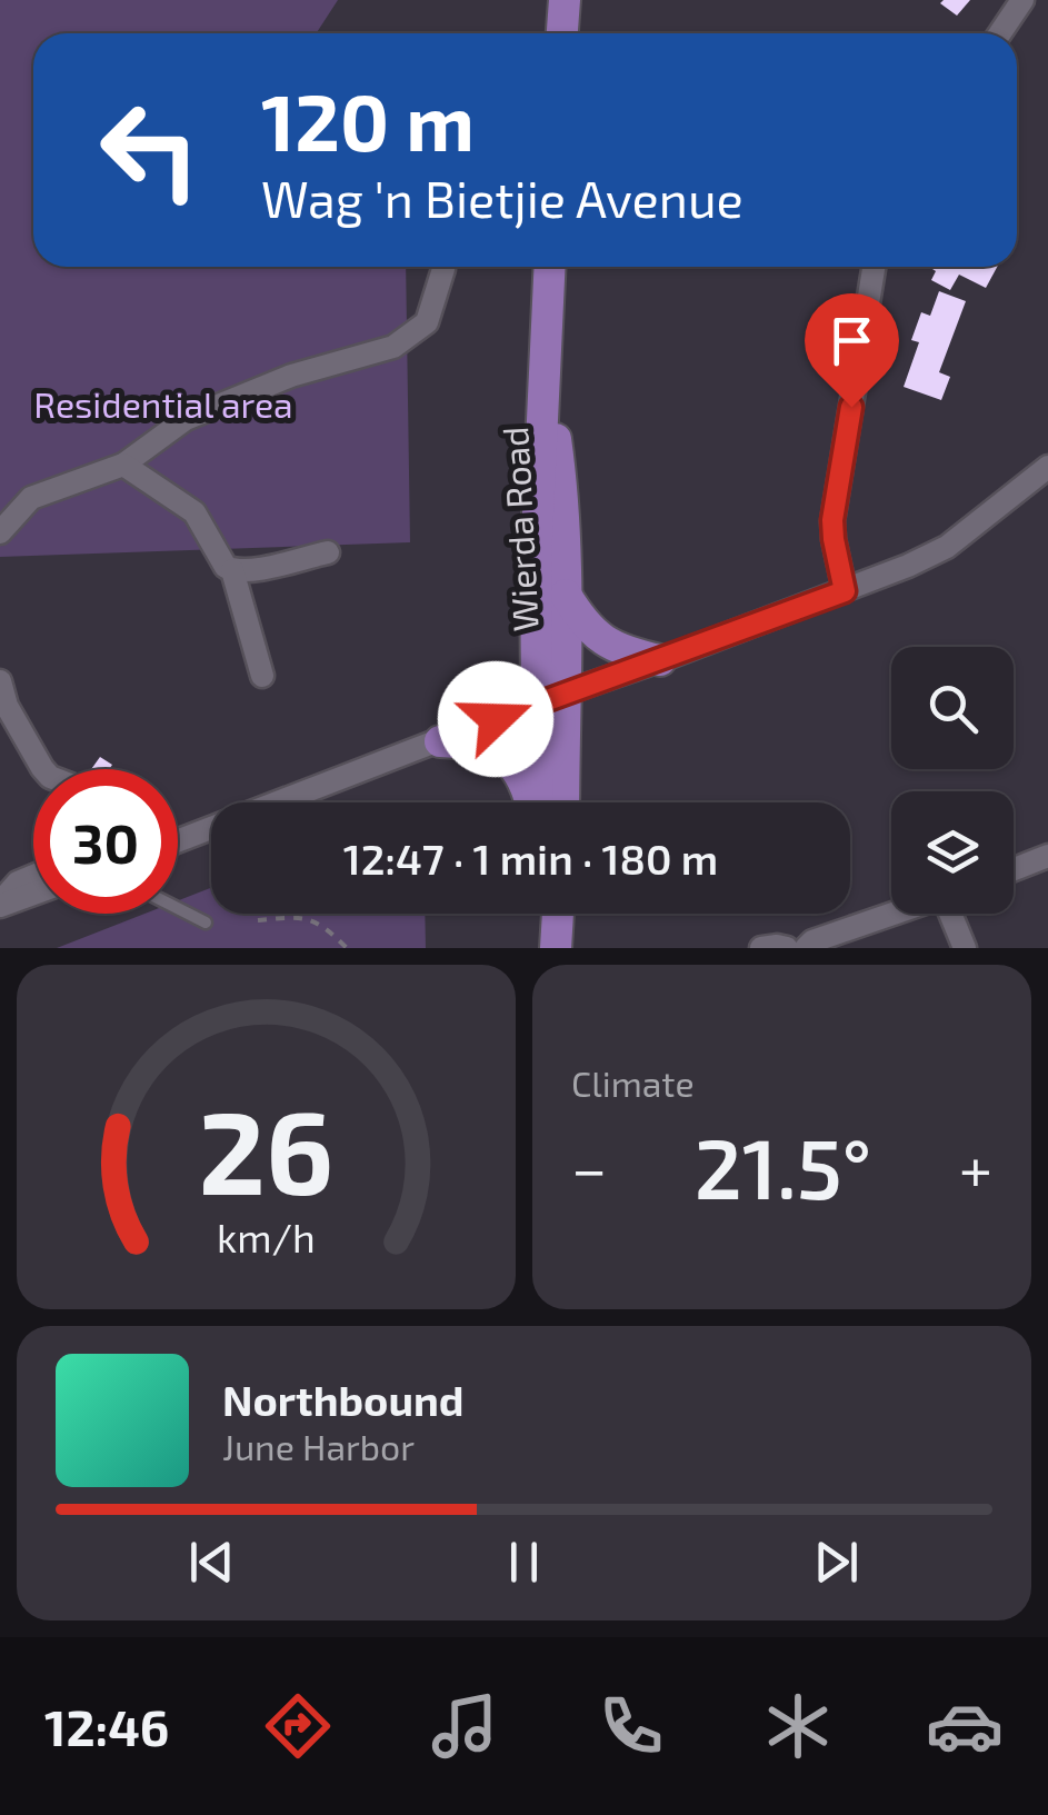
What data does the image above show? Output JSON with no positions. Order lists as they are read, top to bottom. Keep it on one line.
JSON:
{"streets":{"main road":["Wierda Road"]},"parks":["Residential area"],"page":{"turn":["120 m","Wag 'n Bietjie Avenue"],"limit":"30","trip":"12:47 · 1 min · 180 m","tile":"Climate","heat":["−","21.5°","+"],"song":["Northbound","June Harbor"],"tabs":"12:46","gauge":["26","km/h"]}}
